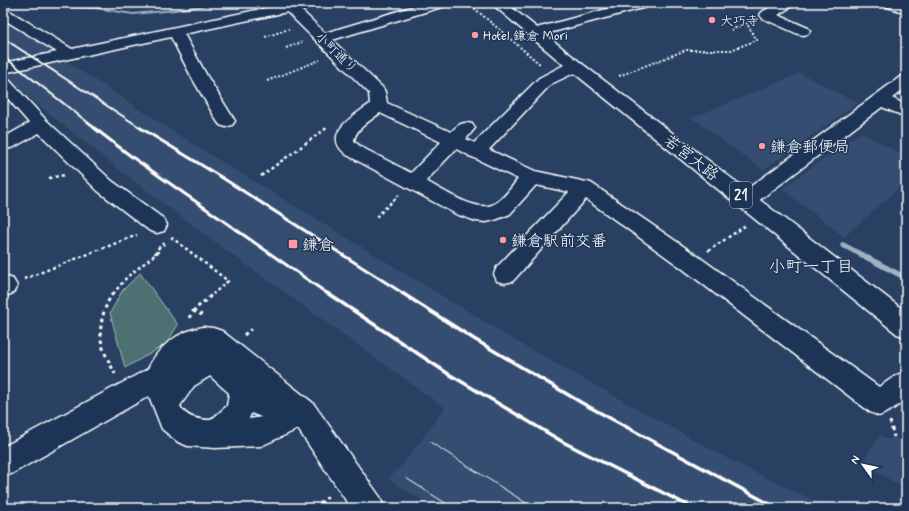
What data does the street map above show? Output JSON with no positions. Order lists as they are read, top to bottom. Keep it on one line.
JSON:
{"streets":{"street":["小町通り","若宮大路","21"]},"districts":["小町一丁目"],"places":{"other":["大巧寺","Hotel 鎌倉 Mori","鎌倉郵便局","鎌倉駅前交番"],"transit":["鎌倉"]},"north":"top left"}
